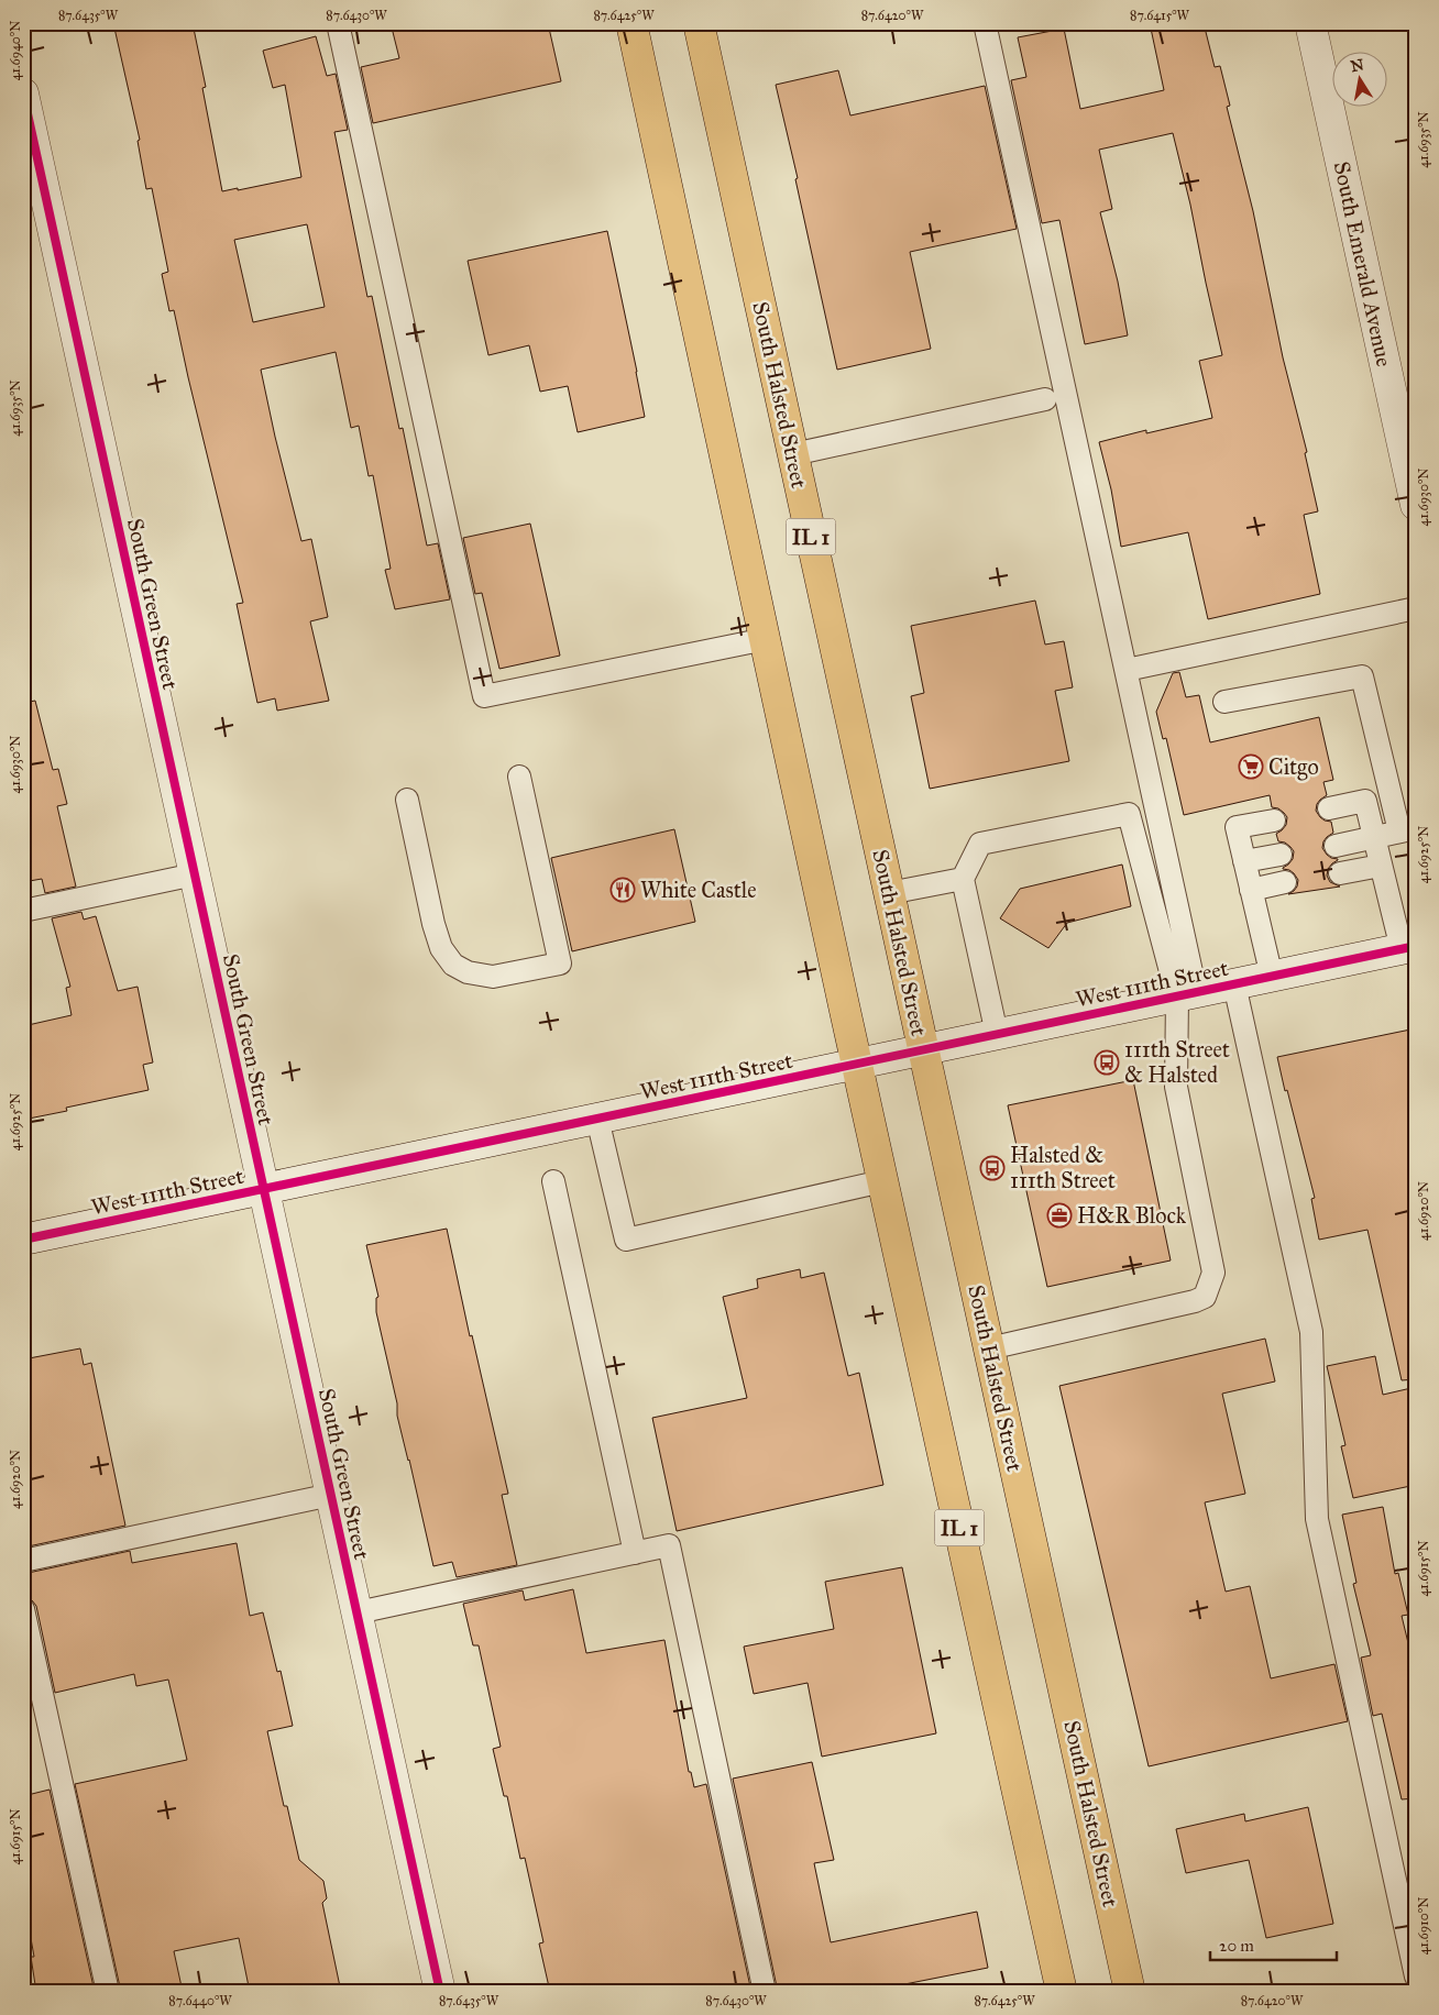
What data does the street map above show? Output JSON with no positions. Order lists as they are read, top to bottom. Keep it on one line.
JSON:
{"streets":{"main road":["South Halsted Street","IL 1"],"street":["South Emerald Avenue","South Green Street","West 111th Street"]},"crossings":[["South Halsted Street","West 111th Street"],["IL 1","West 111th Street"],["South Green Street","West 111th Street"]],"places":{"supermarket":["Citgo"],"restaurant":["White Castle"],"bus stop":["111th Street & Halsted","Halsted & 111th Street"],"office":["H&R Block"]},"scale_bar":"20 m","north":"top","coordinates":["87.6435°W","87.6430°W","87.6425°W","87.6420°W","87.6415°W","41.6940°N","41.6935°N","41.6930°N","41.6925°N","41.6920°N","41.6915°N","41.6910°N","87.6440°W"]}
